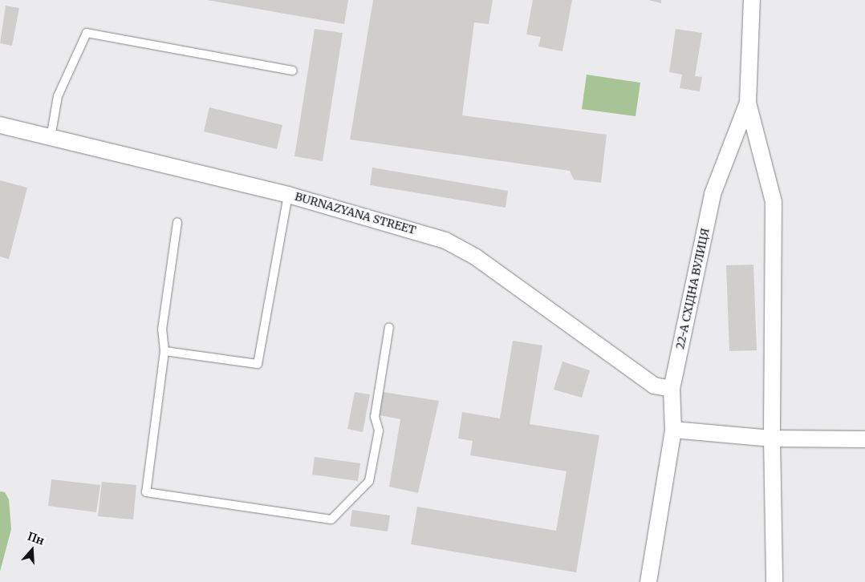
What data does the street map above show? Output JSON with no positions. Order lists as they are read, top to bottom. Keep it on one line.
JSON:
{"streets":{"street":["BURNAZYANA STREET","22-А СХІДНА ВУЛИЦЯ"]},"crossings":[["BURNAZYANA STREET","22-А СХІДНА ВУЛИЦЯ"]],"north":"top"}
